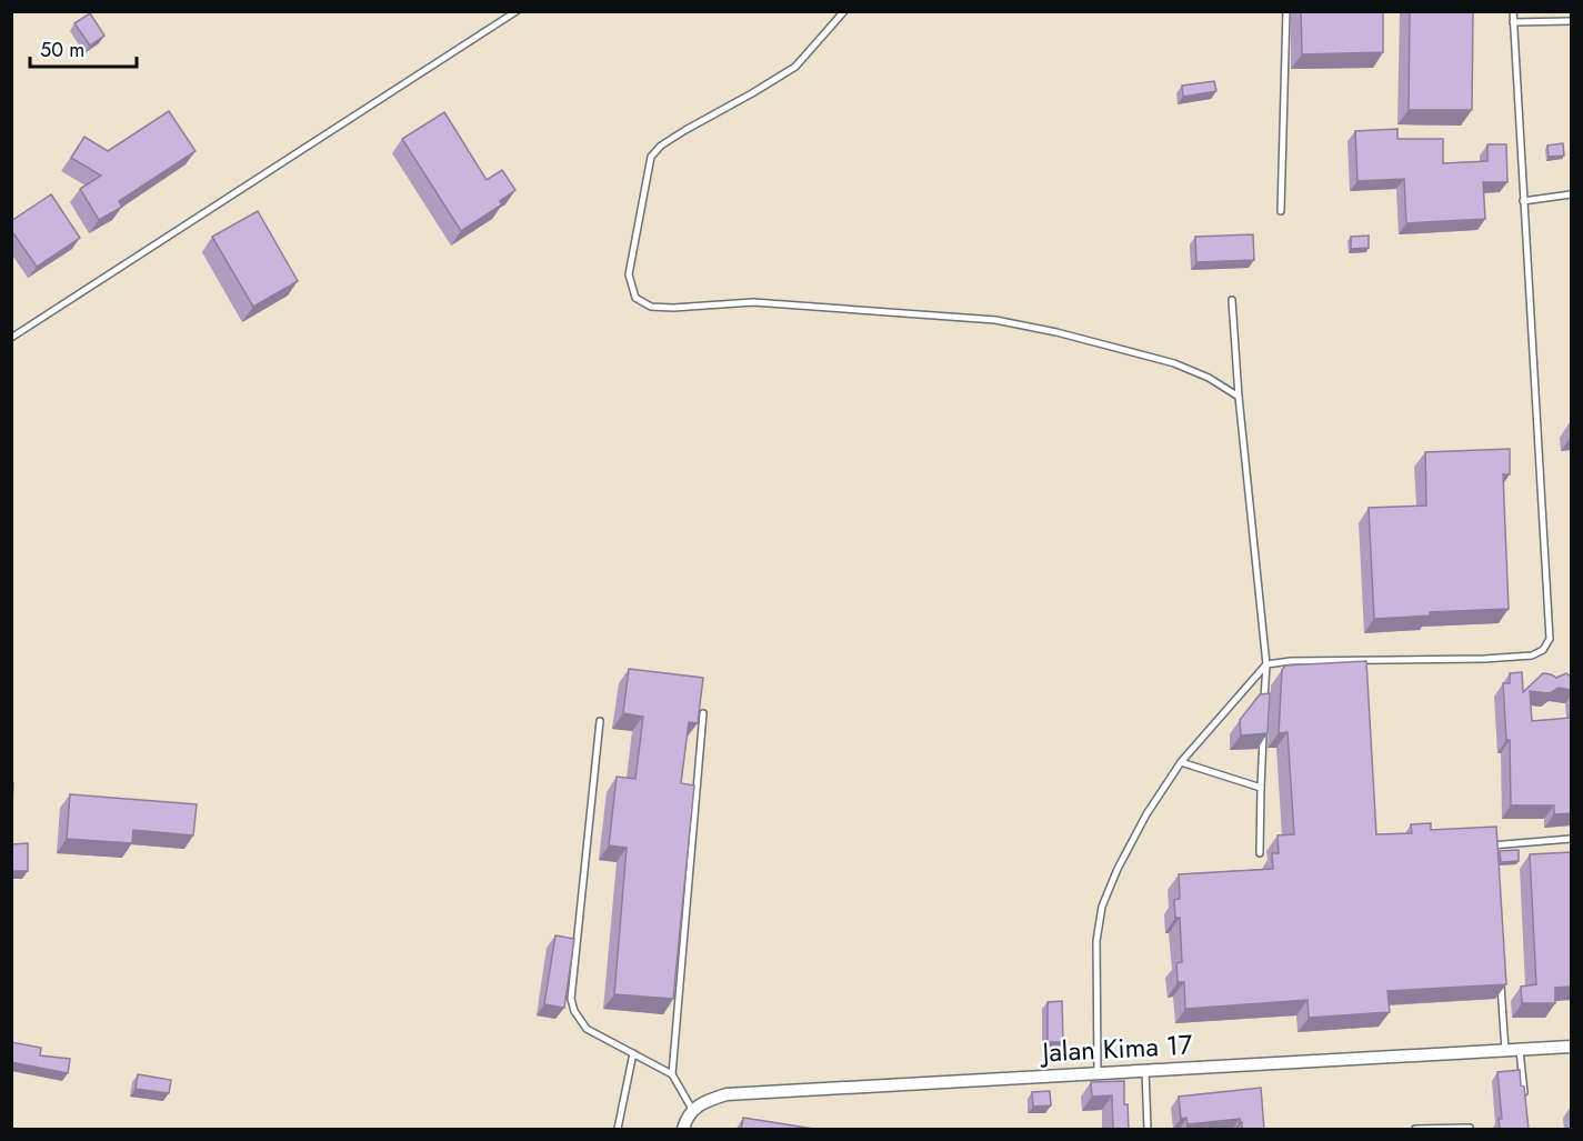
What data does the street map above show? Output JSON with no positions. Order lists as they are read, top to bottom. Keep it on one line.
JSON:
{"streets":{"street":["Jalan Kima 17"]},"scale_bar":"50 m"}
